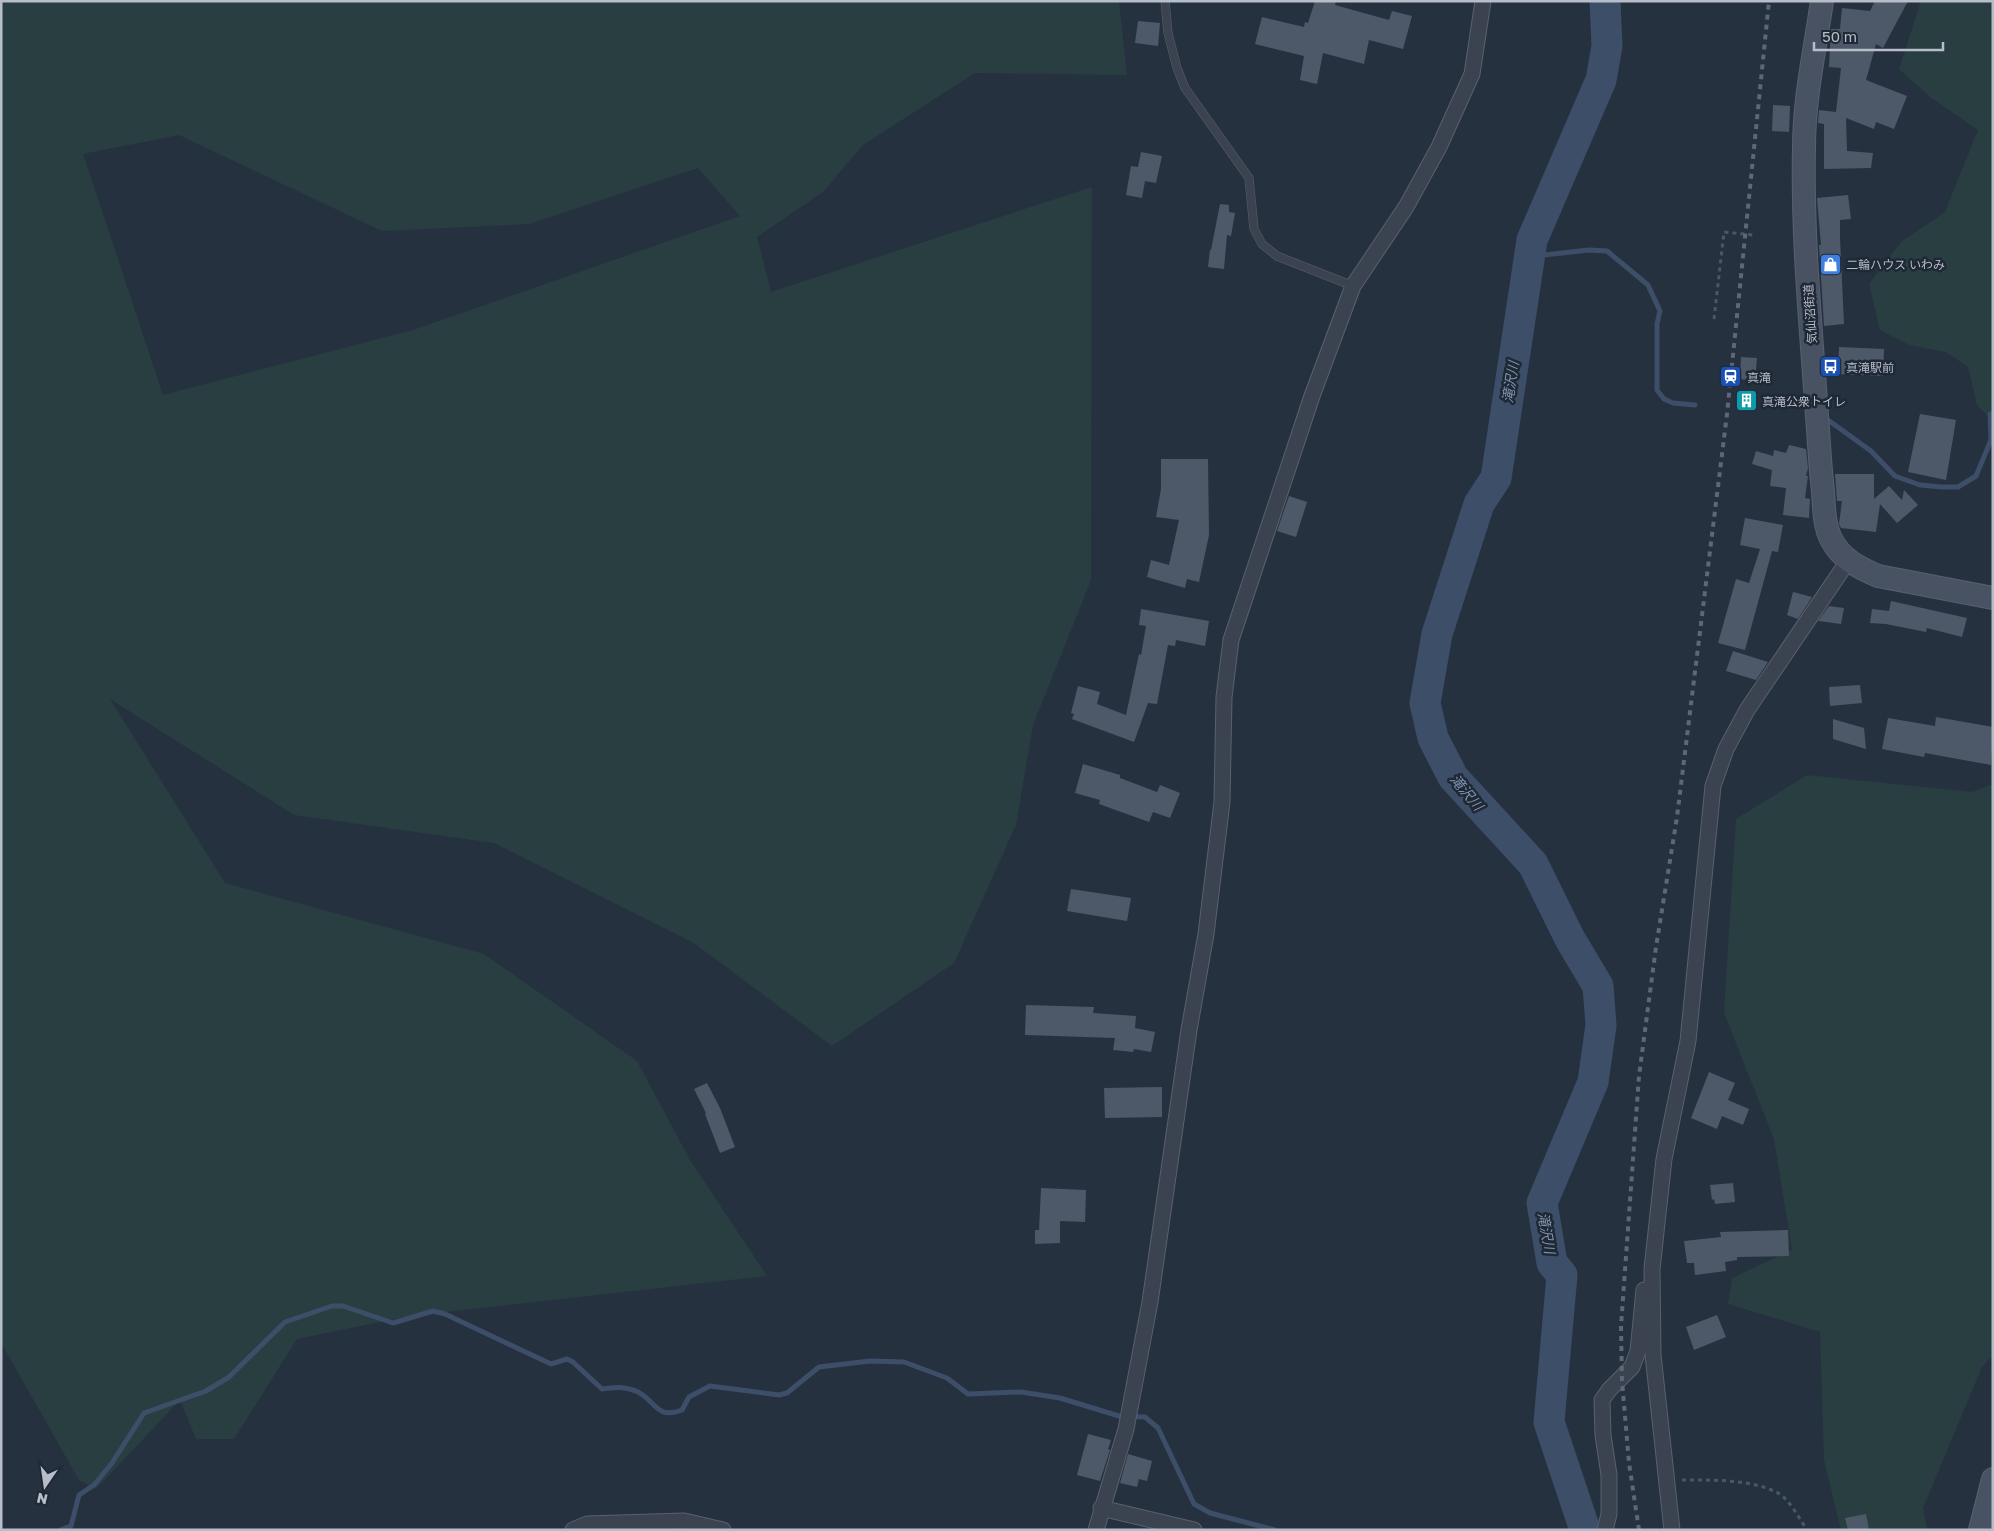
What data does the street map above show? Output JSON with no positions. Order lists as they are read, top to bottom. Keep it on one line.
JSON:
{"streets":{"street":["気仙沼街道"]},"water":["滝沢川"],"places":{"shop":["二輪ハウス いわみ"],"bus stop":["真滝駅前"],"station":["真滝"],"building":["真滝公衆トイレ"]},"scale_bar":"50 m","north":"bottom"}
